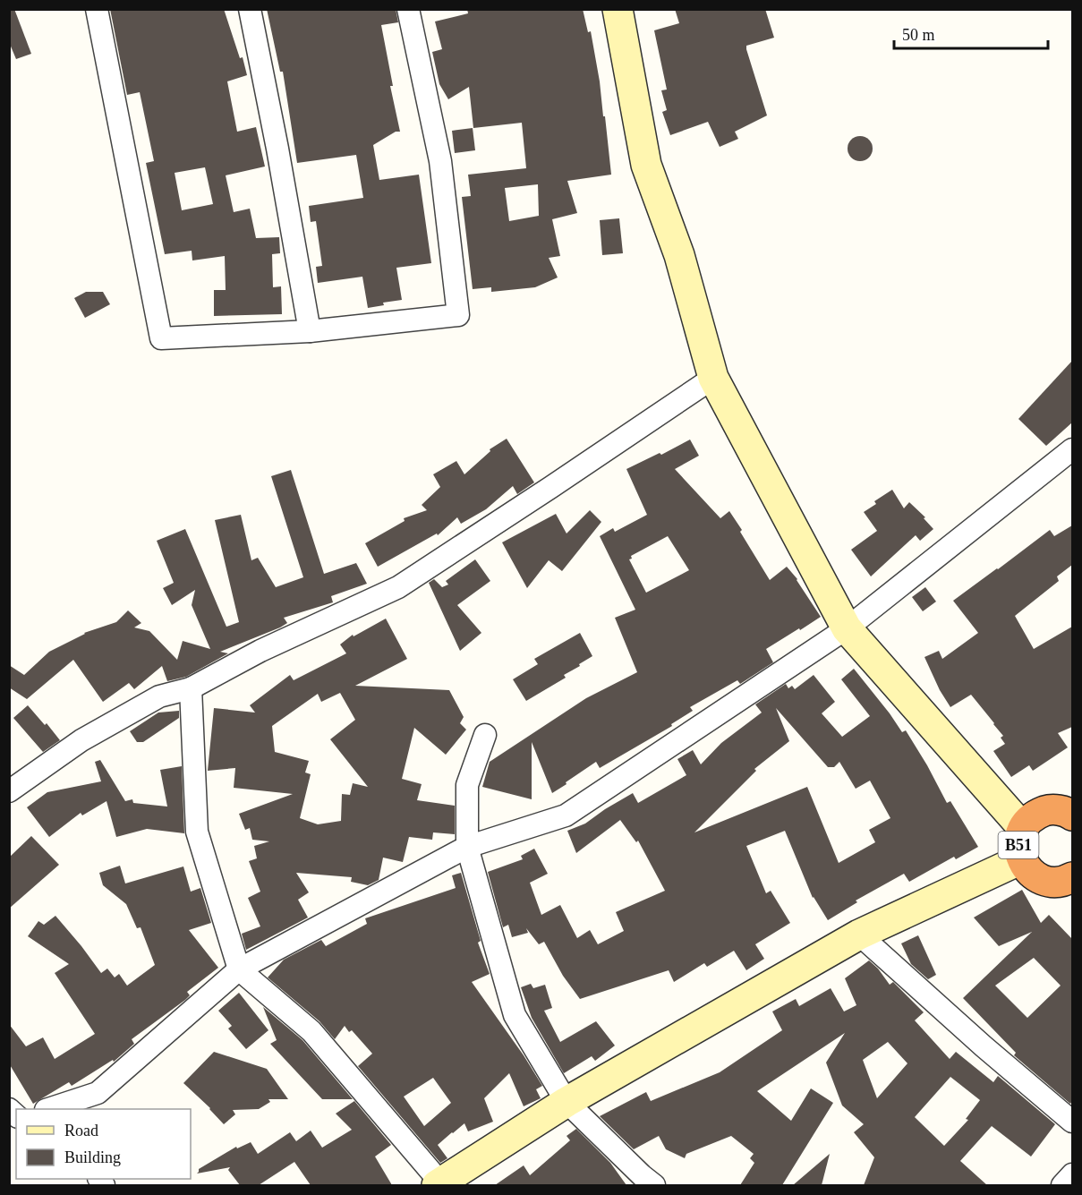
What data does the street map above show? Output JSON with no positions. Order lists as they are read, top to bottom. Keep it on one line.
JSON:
{"streets":{"highway":["B51"]},"legend":["Road","Building"],"scale_bar":"50 m"}
